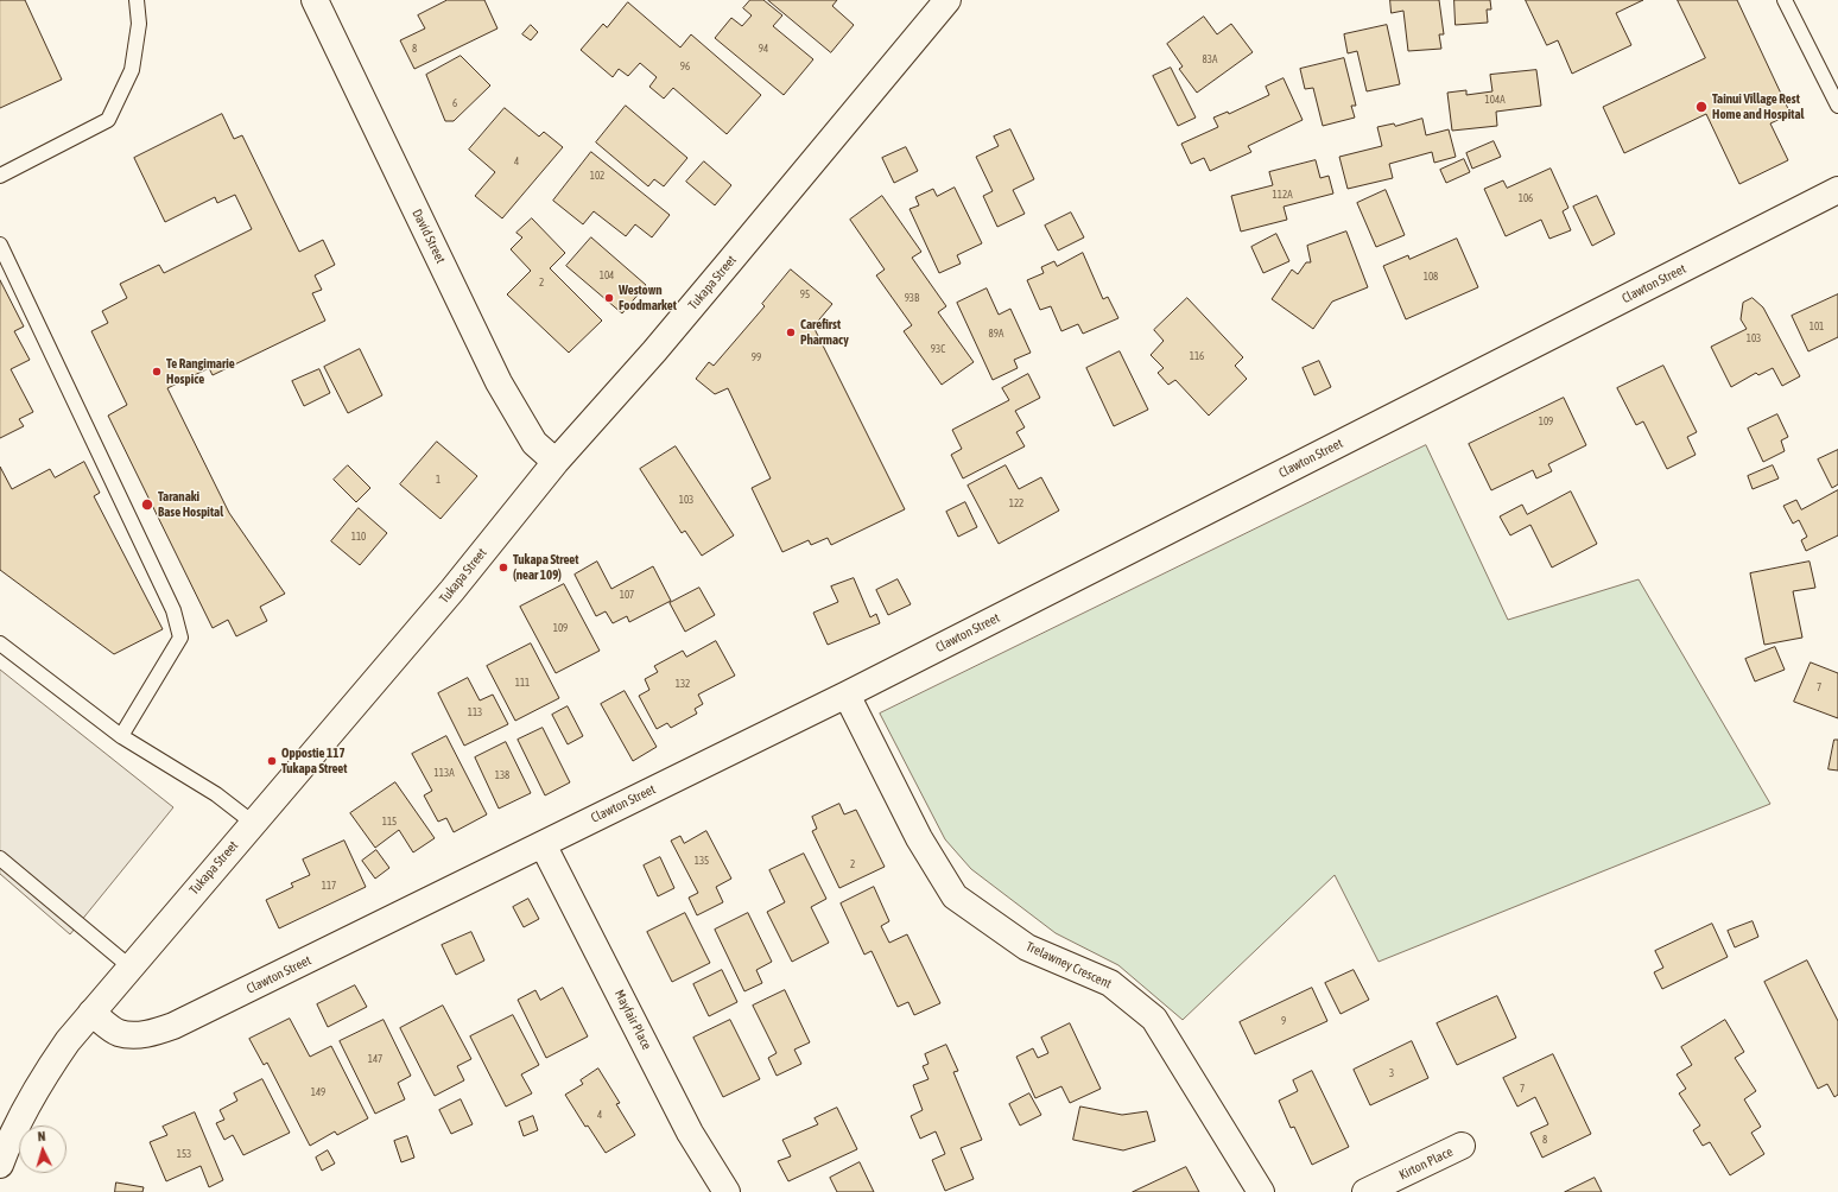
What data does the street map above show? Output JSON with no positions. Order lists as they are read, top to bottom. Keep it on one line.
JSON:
{"streets":{"street":["David Street","Tukapa Street","Clawton Street","Trelawney Crescent","Mayfair Place","Kirton Place"]},"crossings":[["David Street","Tukapa Street"],["Tukapa Street","Clawton Street"],["Clawton Street","Trelawney Crescent"],["Clawton Street","Mayfair Place"]],"places":["Tainui Village Rest Home and Hospital","Westown Foodmarket","Carefirst Pharmacy","Te Rangimarie Hospice","Taranaki Base Hospital","Tukapa Street (near 109)","Oppostie 117 Tukapa Street"],"house_numbers":["8","94","83A","96","104A","6","4","102","112A","106","104","108","2","95","93B","101","89A","103","93C","116","99","109","1","103","122","110","107","109","111","132","7","113","113A","138","115","135","2","117","9","147","3","7","149","4","8","153"],"north":"top"}
